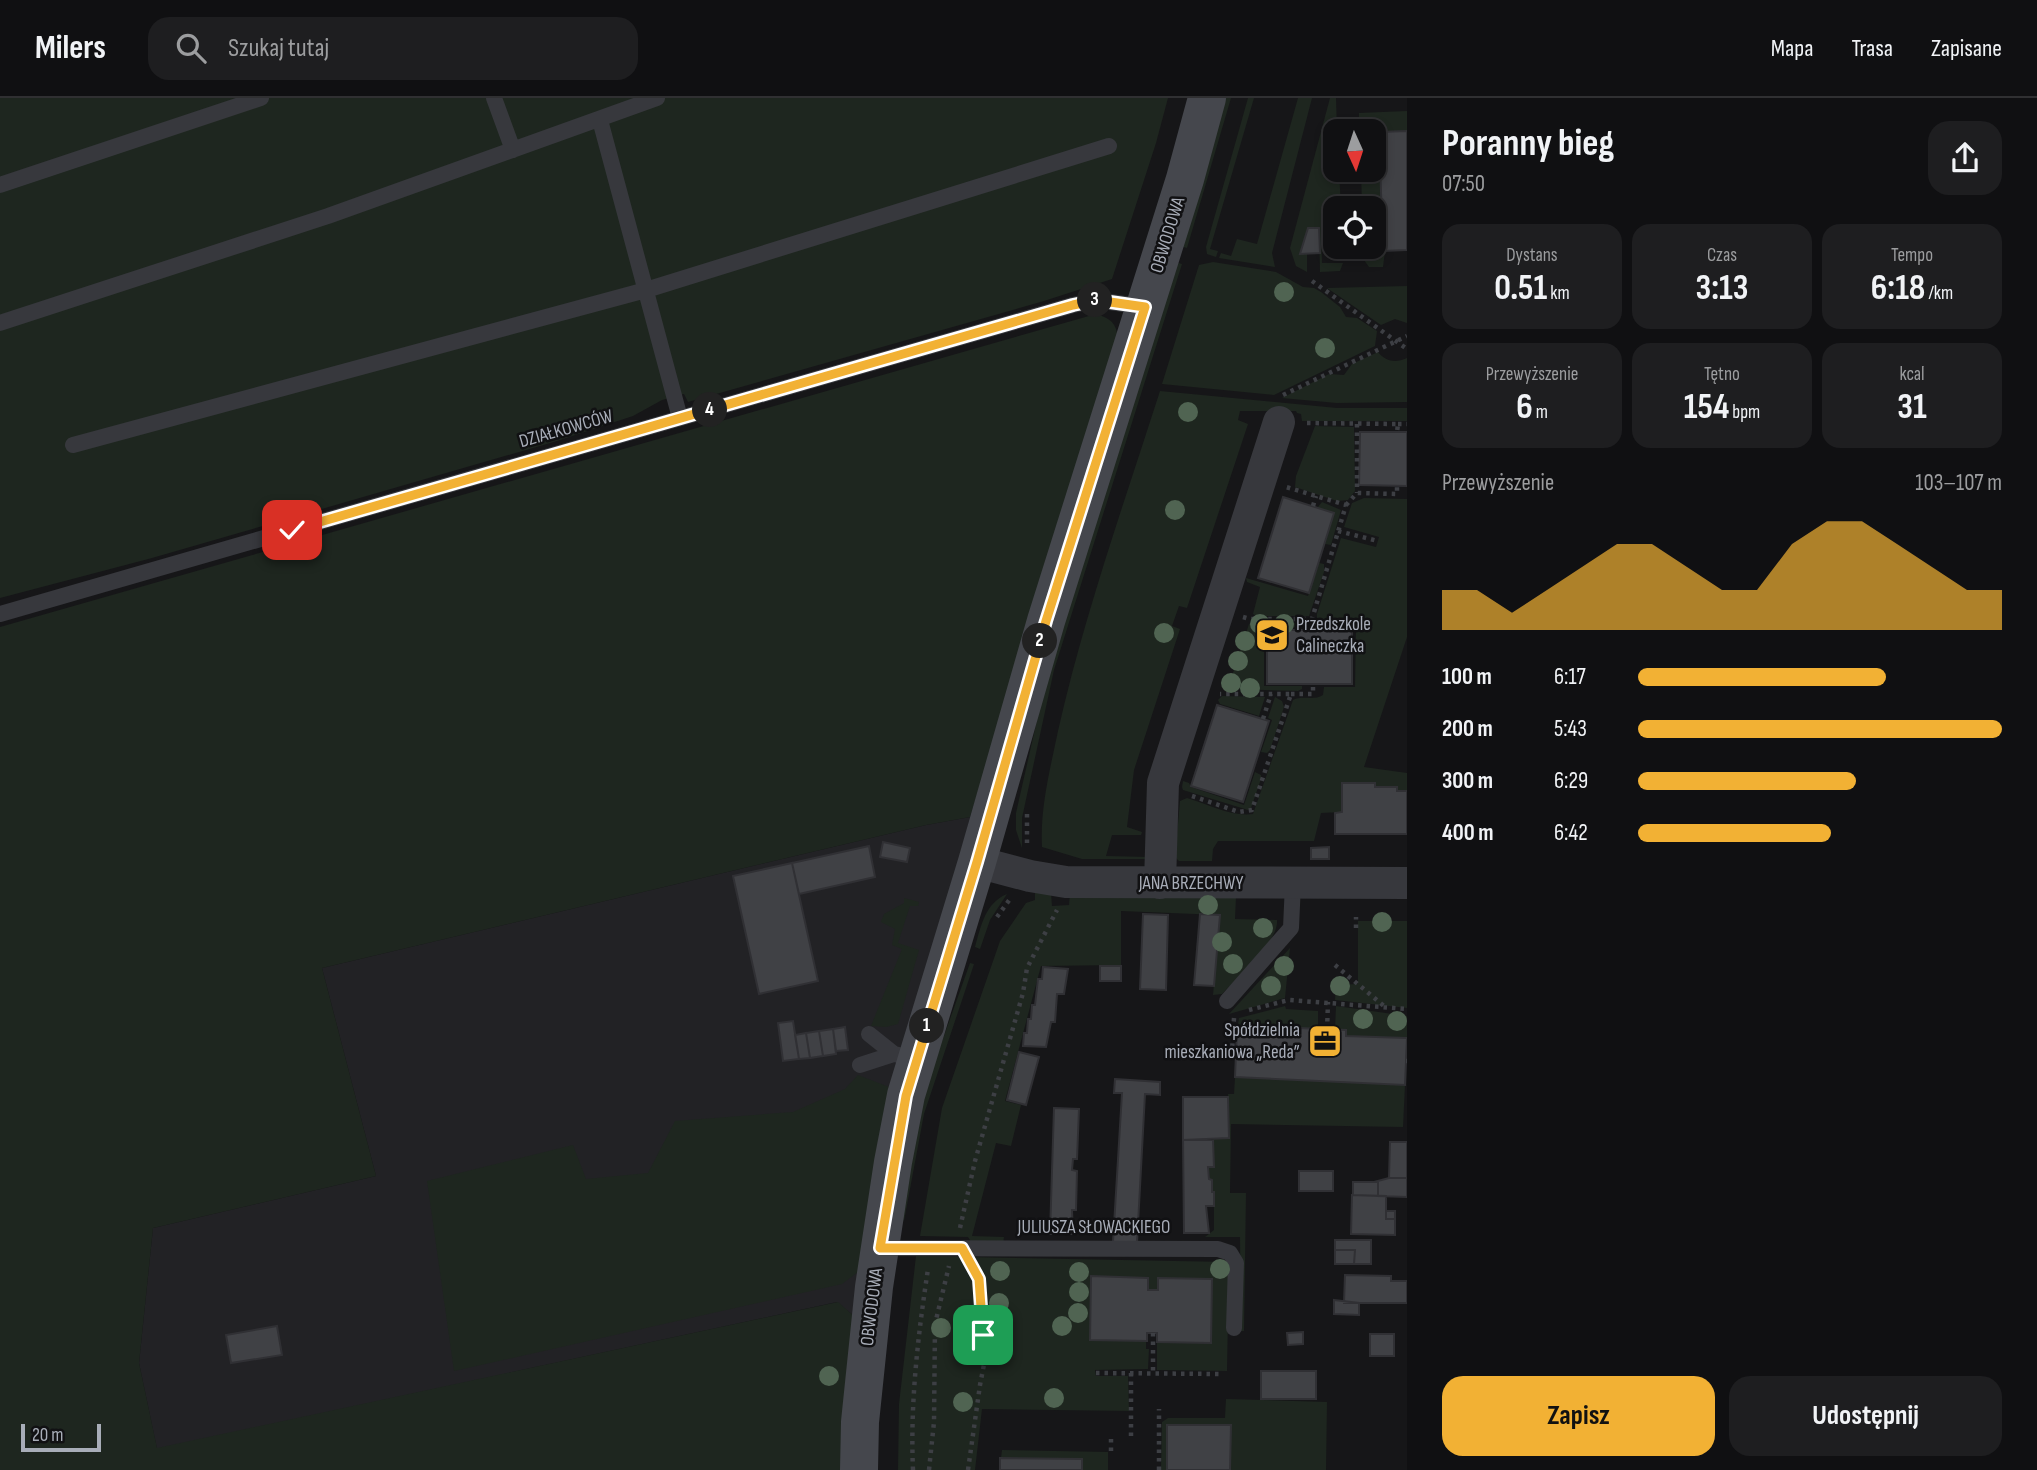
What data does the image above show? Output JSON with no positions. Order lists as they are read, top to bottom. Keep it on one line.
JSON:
{"streets":{"main road":["OBWODOWA"],"street":["JANA BRZECHWY"],"lane":["DZIAŁKOWCÓW","JULIUSZA SŁOWACKIEGO"]},"crossings":[["OBWODOWA","DZIAŁKOWCÓW"],["OBWODOWA","JANA BRZECHWY"],["OBWODOWA","JULIUSZA SŁOWACKIEGO"]],"places":{"school or university":["Przedszkole Calineczka"],"office":["Spółdzielnia mieszkaniowa „Reda”"]},"scale_bar":"20 m","north":"bottom","page":{"header":"Milers","search":"Szukaj tutaj","nav":["Mapa","Trasa","Zapisane"],"heading":["Poranny bieg","07:50"],"stats":[["Dystans","0.51 km"],["Czas","3:13"],["Tempo","6:18 /km"],["Przewyższenie","6 m"],["Tętno","154 bpm"],["kcal","31"]],"pins":["3","4","2","1"],"chart":["Przewyższenie","103–107 m"],"list":[{"name":"100 m","note":"6:17"},{"name":"200 m","note":"5:43"},{"name":"300 m","note":"6:29"},{"name":"400 m","note":"6:42"}],"buttons":["Zapisz","Udostępnij"],"scale":"20 m"}}
